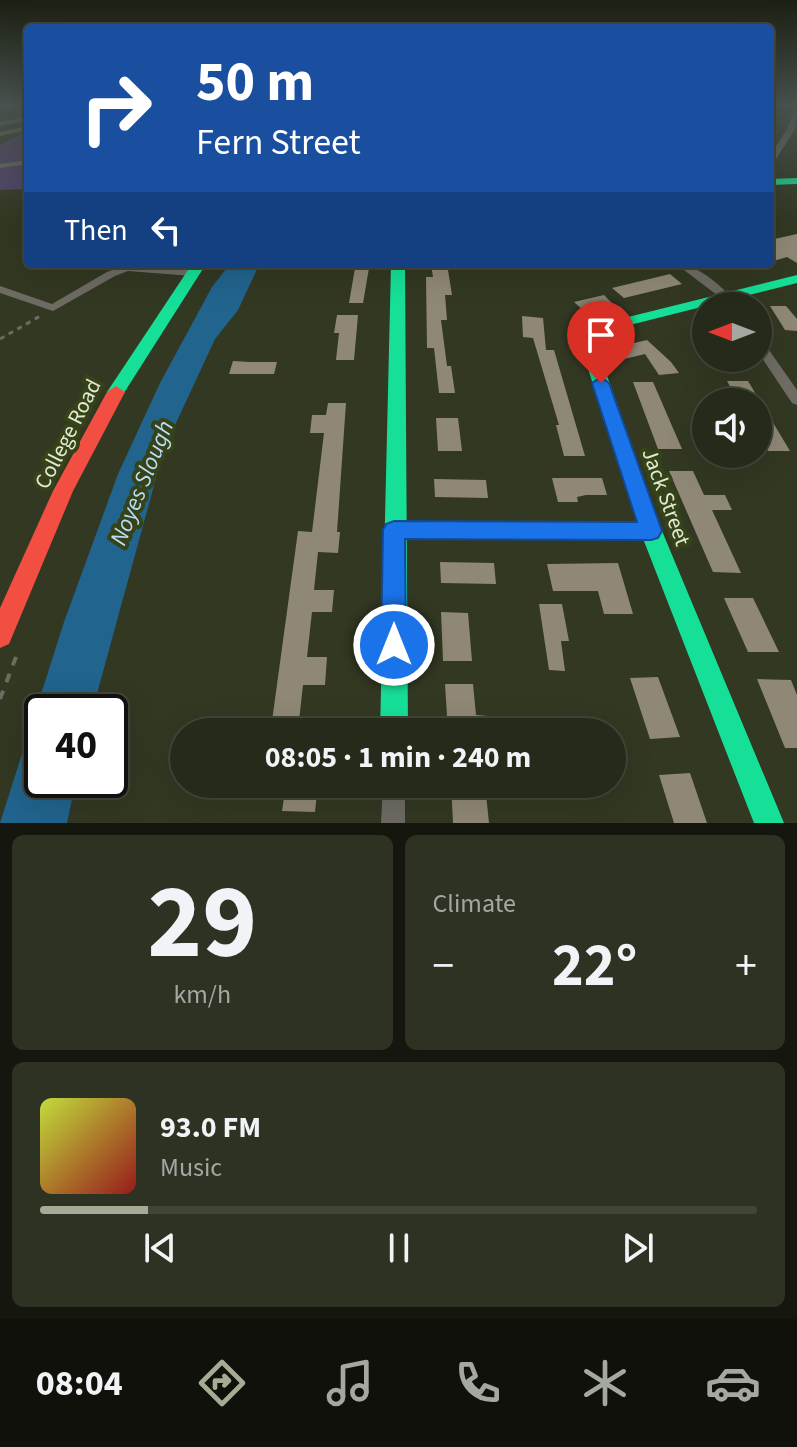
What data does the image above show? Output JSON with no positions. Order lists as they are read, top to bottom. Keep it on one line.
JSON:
{"streets":{"street":["College Road","Jack Street"]},"water":["Noyes Slough"],"north":"left","page":{"turn":["50 m","Fern Street"],"then":"Then","limit":"40","trip":"08:05 · 1 min · 240 m","tile":[["29","km/h"],"Climate"],"heat":["−","22°","+"],"song":["93.0 FM","Music"],"tabs":"08:04"}}
